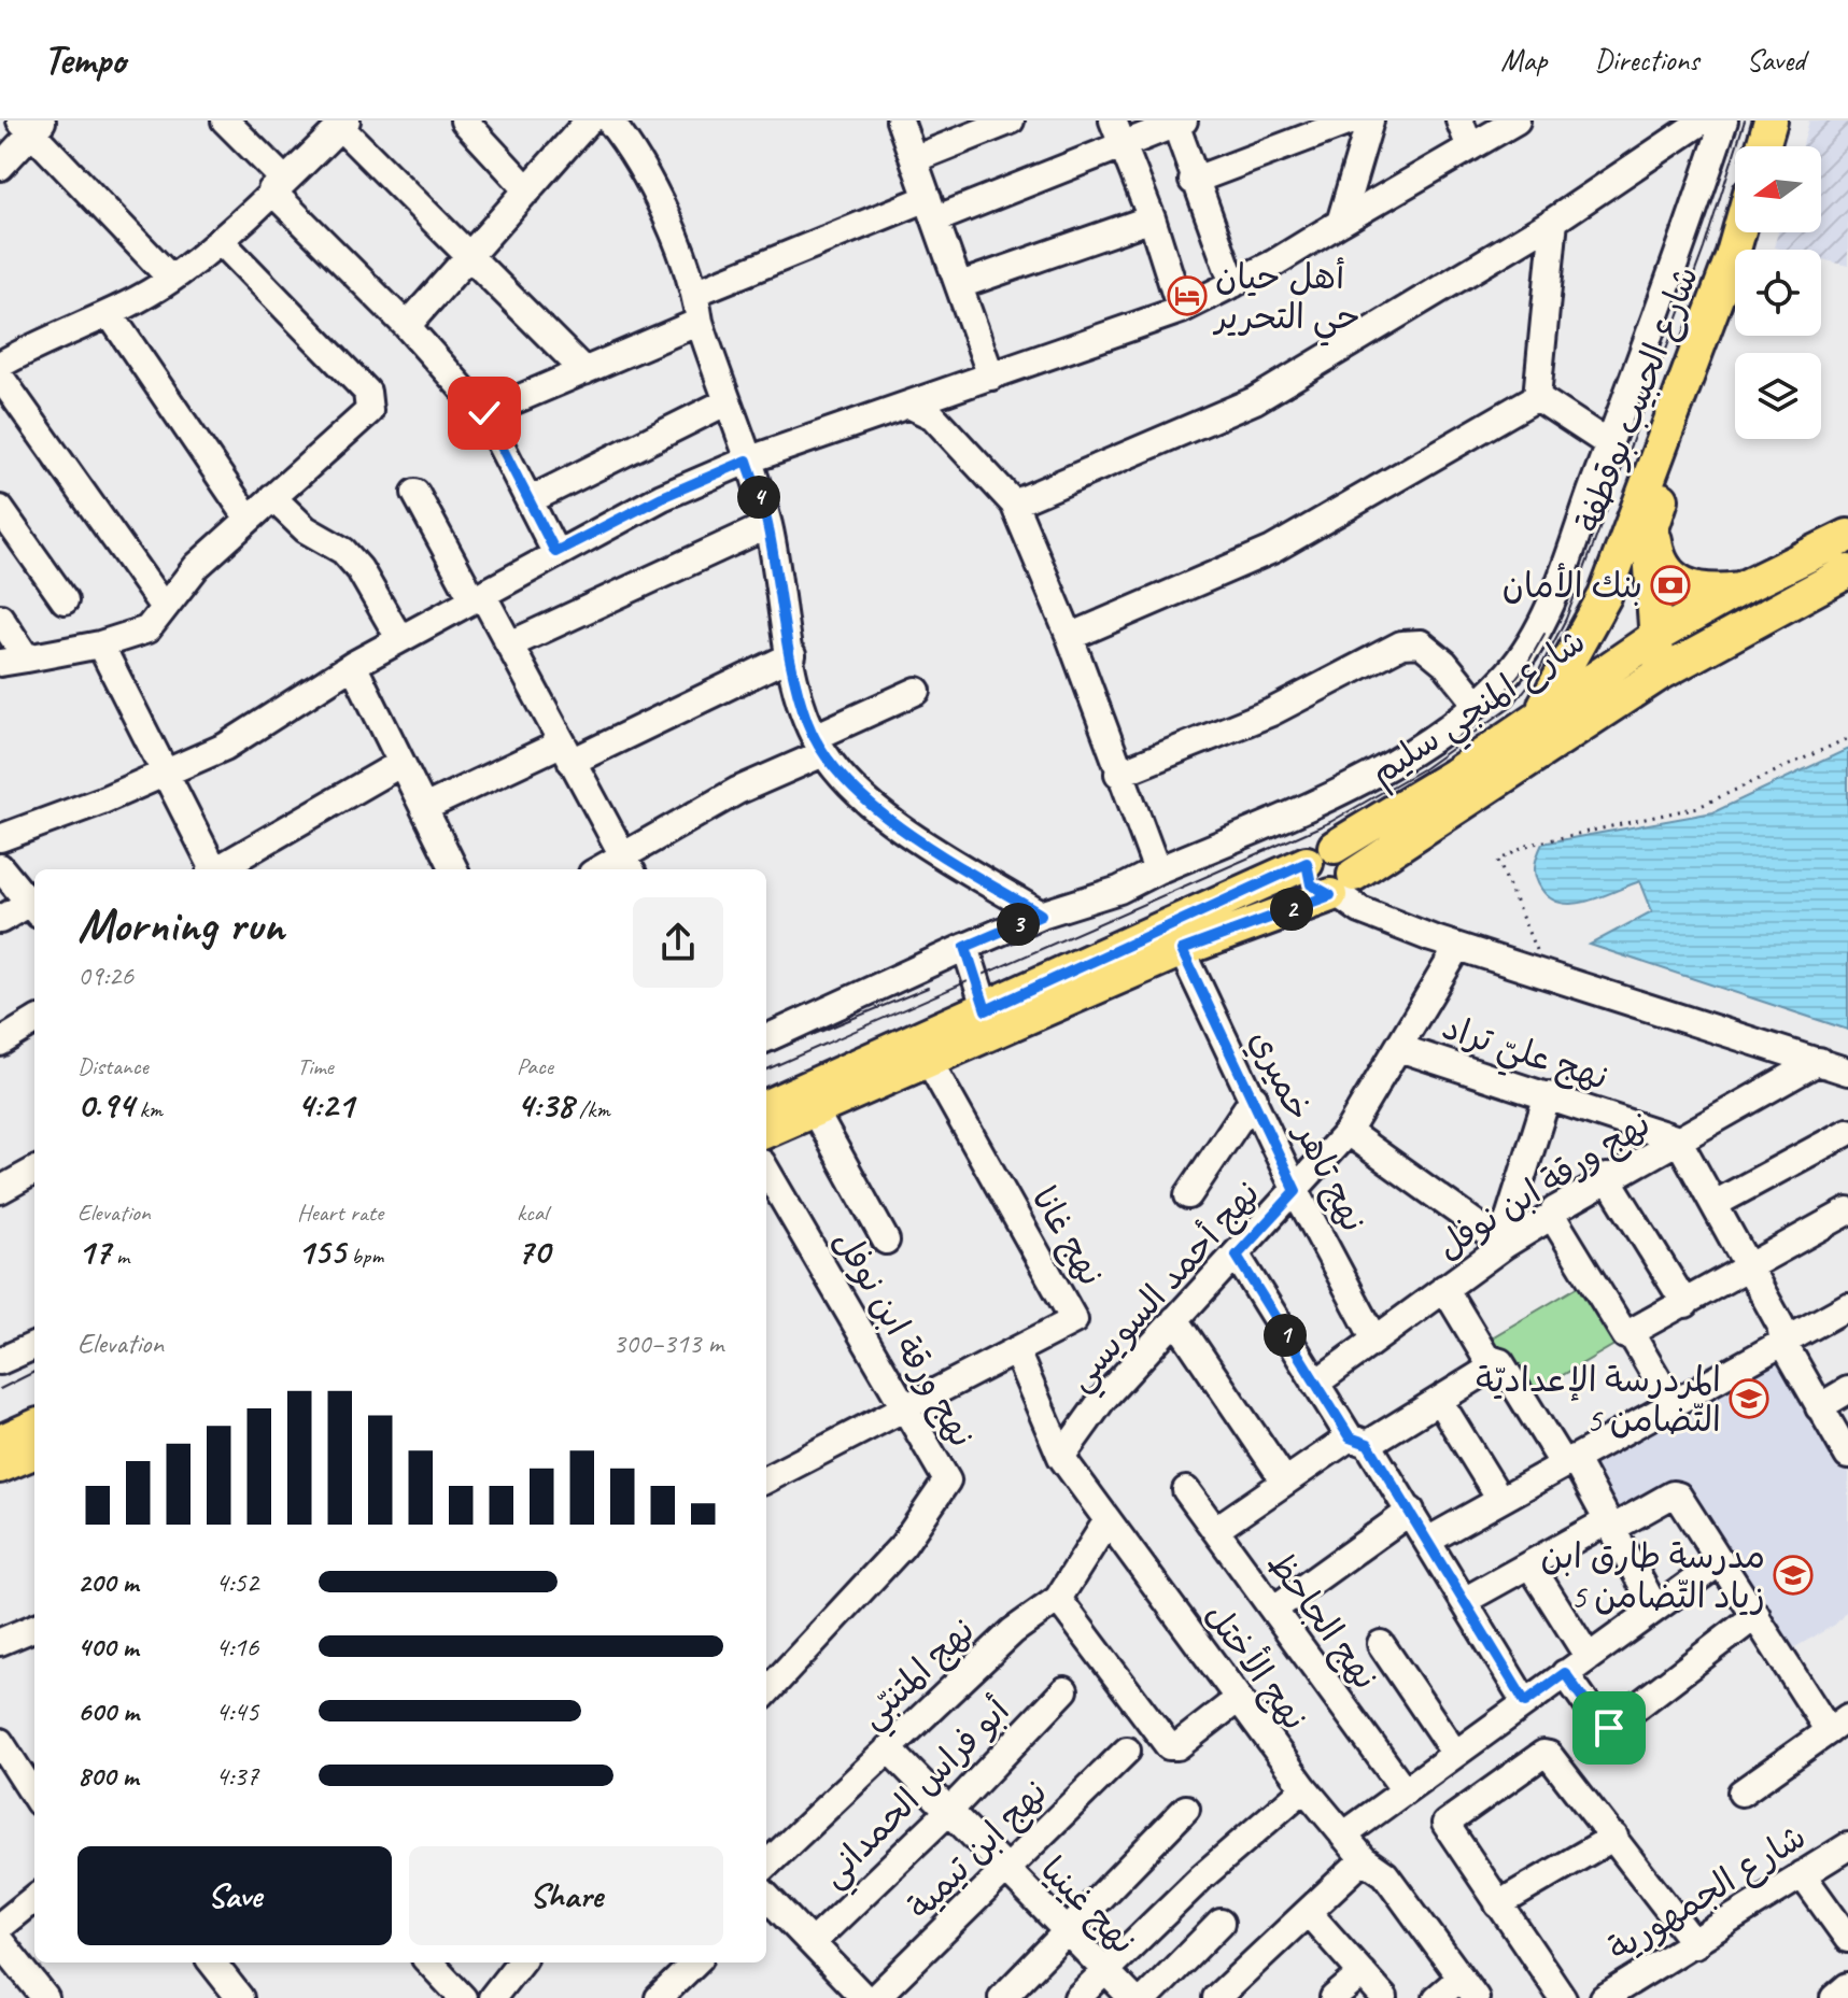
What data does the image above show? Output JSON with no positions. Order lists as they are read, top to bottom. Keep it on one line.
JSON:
{"streets":{"main road":["شارع الحبيب بوقطفة","شارع المنجي سليم"],"street":["نهج عليّ تراد","نهج تاهر خميري","نهج ورقة ابن نوفل","نهج غانا","نهج أحمد السويسي","نهج الجاحظ","نهج الأختل","نهج المتنبّي","أبو فراس الحمداني","نهج ابن تيمية","شارع الجمهورية","نهج غينيا"]},"crossings":[["شارع الحبيب بوقطفة","شارع المنجي سليم"],["شارع المنجي سليم","نهج تاهر خميري"],["شارع المنجي سليم","نهج غانا"],["نهج عليّ تراد","نهج ورقة ابن نوفل"],["نهج عليّ تراد","نهج أحمد السويسي"],["نهج تاهر خميري","نهج ورقة ابن نوفل"],["نهج تاهر خميري","نهج أحمد السويسي"],["نهج ورقة ابن نوفل","نهج غانا"],["نهج غانا","نهج الأختل"],["نهج أحمد السويسي","نهج الأختل"],["نهج الأختل","نهج المتنبّي"],["نهج المتنبّي","نهج غينيا"],["أبو فراس الحمداني","نهج غينيا"],["نهج ابن تيمية","نهج غينيا"]],"places":{"hotel":["أهل حيان حي التحرير"],"bank":["بنك الأمان"],"school or university":["المردرسة الإعداديّة التّضامن 5","مدرسة طارق ابن زياد التّضامن 5"]},"north":"left","page":{"header":"Tempo","nav":["Map","Directions","Saved"],"pins":["4","2","3","1"],"heading":["Morning run","09:26"],"stats":[["Distance","0.94 km"],["Time","4:21"],["Pace","4:38 /km"],["Elevation","17 m"],["Heart rate","155 bpm"],["kcal","70"]],"chart":["Elevation","300–313 m"],"list":[{"name":"200 m","note":"4:52"},{"name":"400 m","note":"4:16"},{"name":"600 m","note":"4:45"},{"name":"800 m","note":"4:37"}],"buttons":["Save","Share"]}}
